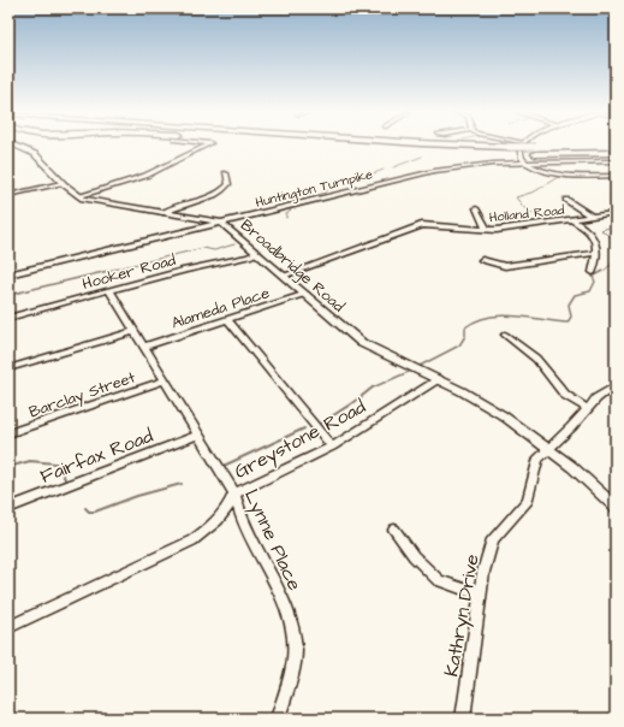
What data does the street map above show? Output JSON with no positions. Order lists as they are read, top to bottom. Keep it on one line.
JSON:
{"streets":{"main road":["Huntington Turnpike","Broadbridge Road"],"street":["Holland Road","Hooker Road","Alameda Place","Barclay Street","Greystone Road","Fairfax Road","Lynne Place","Kathryn Drive"]},"crossings":[["Huntington Turnpike","Broadbridge Road"],["Holland Road","Broadbridge Road"],["Broadbridge Road","Hooker Road"],["Broadbridge Road","Alameda Place"],["Broadbridge Road","Greystone Road"],["Broadbridge Road","Kathryn Drive"],["Hooker Road","Lynne Place"],["Alameda Place","Lynne Place"],["Barclay Street","Lynne Place"],["Greystone Road","Lynne Place"],["Fairfax Road","Lynne Place"]]}
